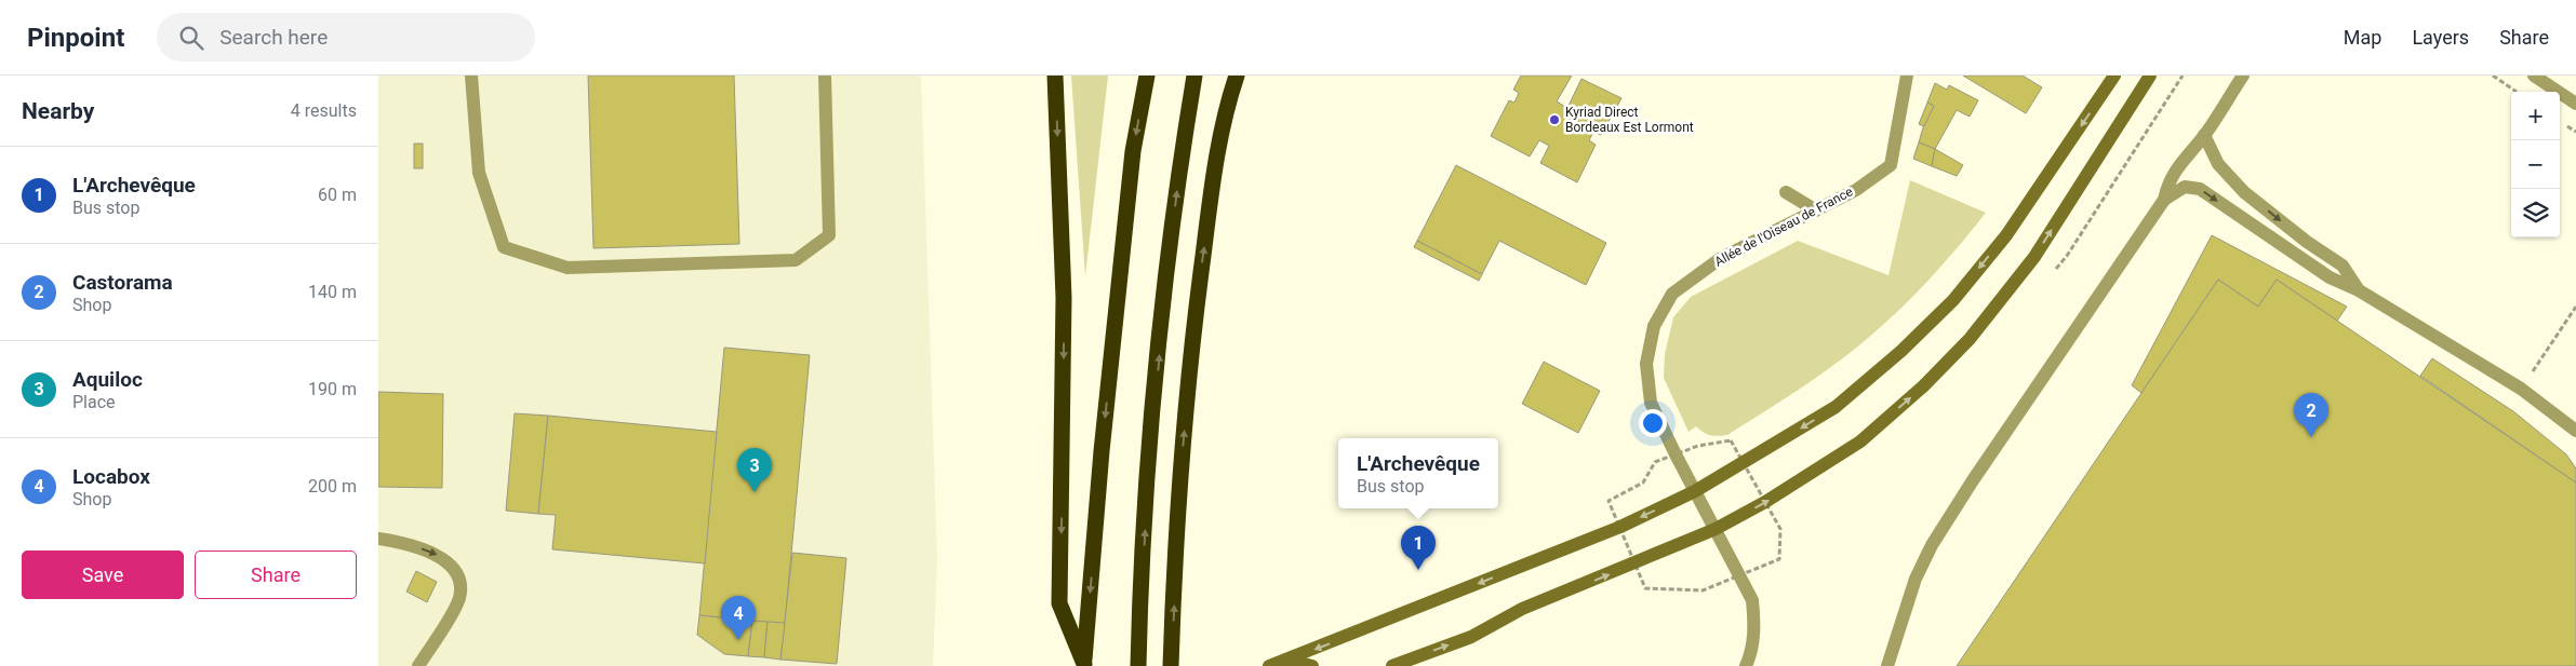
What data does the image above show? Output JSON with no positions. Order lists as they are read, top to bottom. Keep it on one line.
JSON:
{"streets":{"street":["Allée de l'Oiseau de France"]},"places":["Kyriad Direct Bordeaux Est Lormont"],"page":{"header":"Pinpoint","search":"Search here","nav":["Map","Layers","Share"],"heading":["Nearby","4 results"],"map_buttons":["+","−"],"list":[{"mark":"1","name":"L'Archevêque","note":"Bus stop","value":"60 m"},{"mark":"2","name":"Castorama","note":"Shop","value":"140 m"},{"mark":"3","name":"Aquiloc","note":"Place","value":"190 m"},{"mark":"4","name":"Locabox","note":"Shop","value":"200 m"}],"pins":["2","3","1","4"],"popup":["L'Archevêque","Bus stop"],"buttons":["Save","Share"]}}
